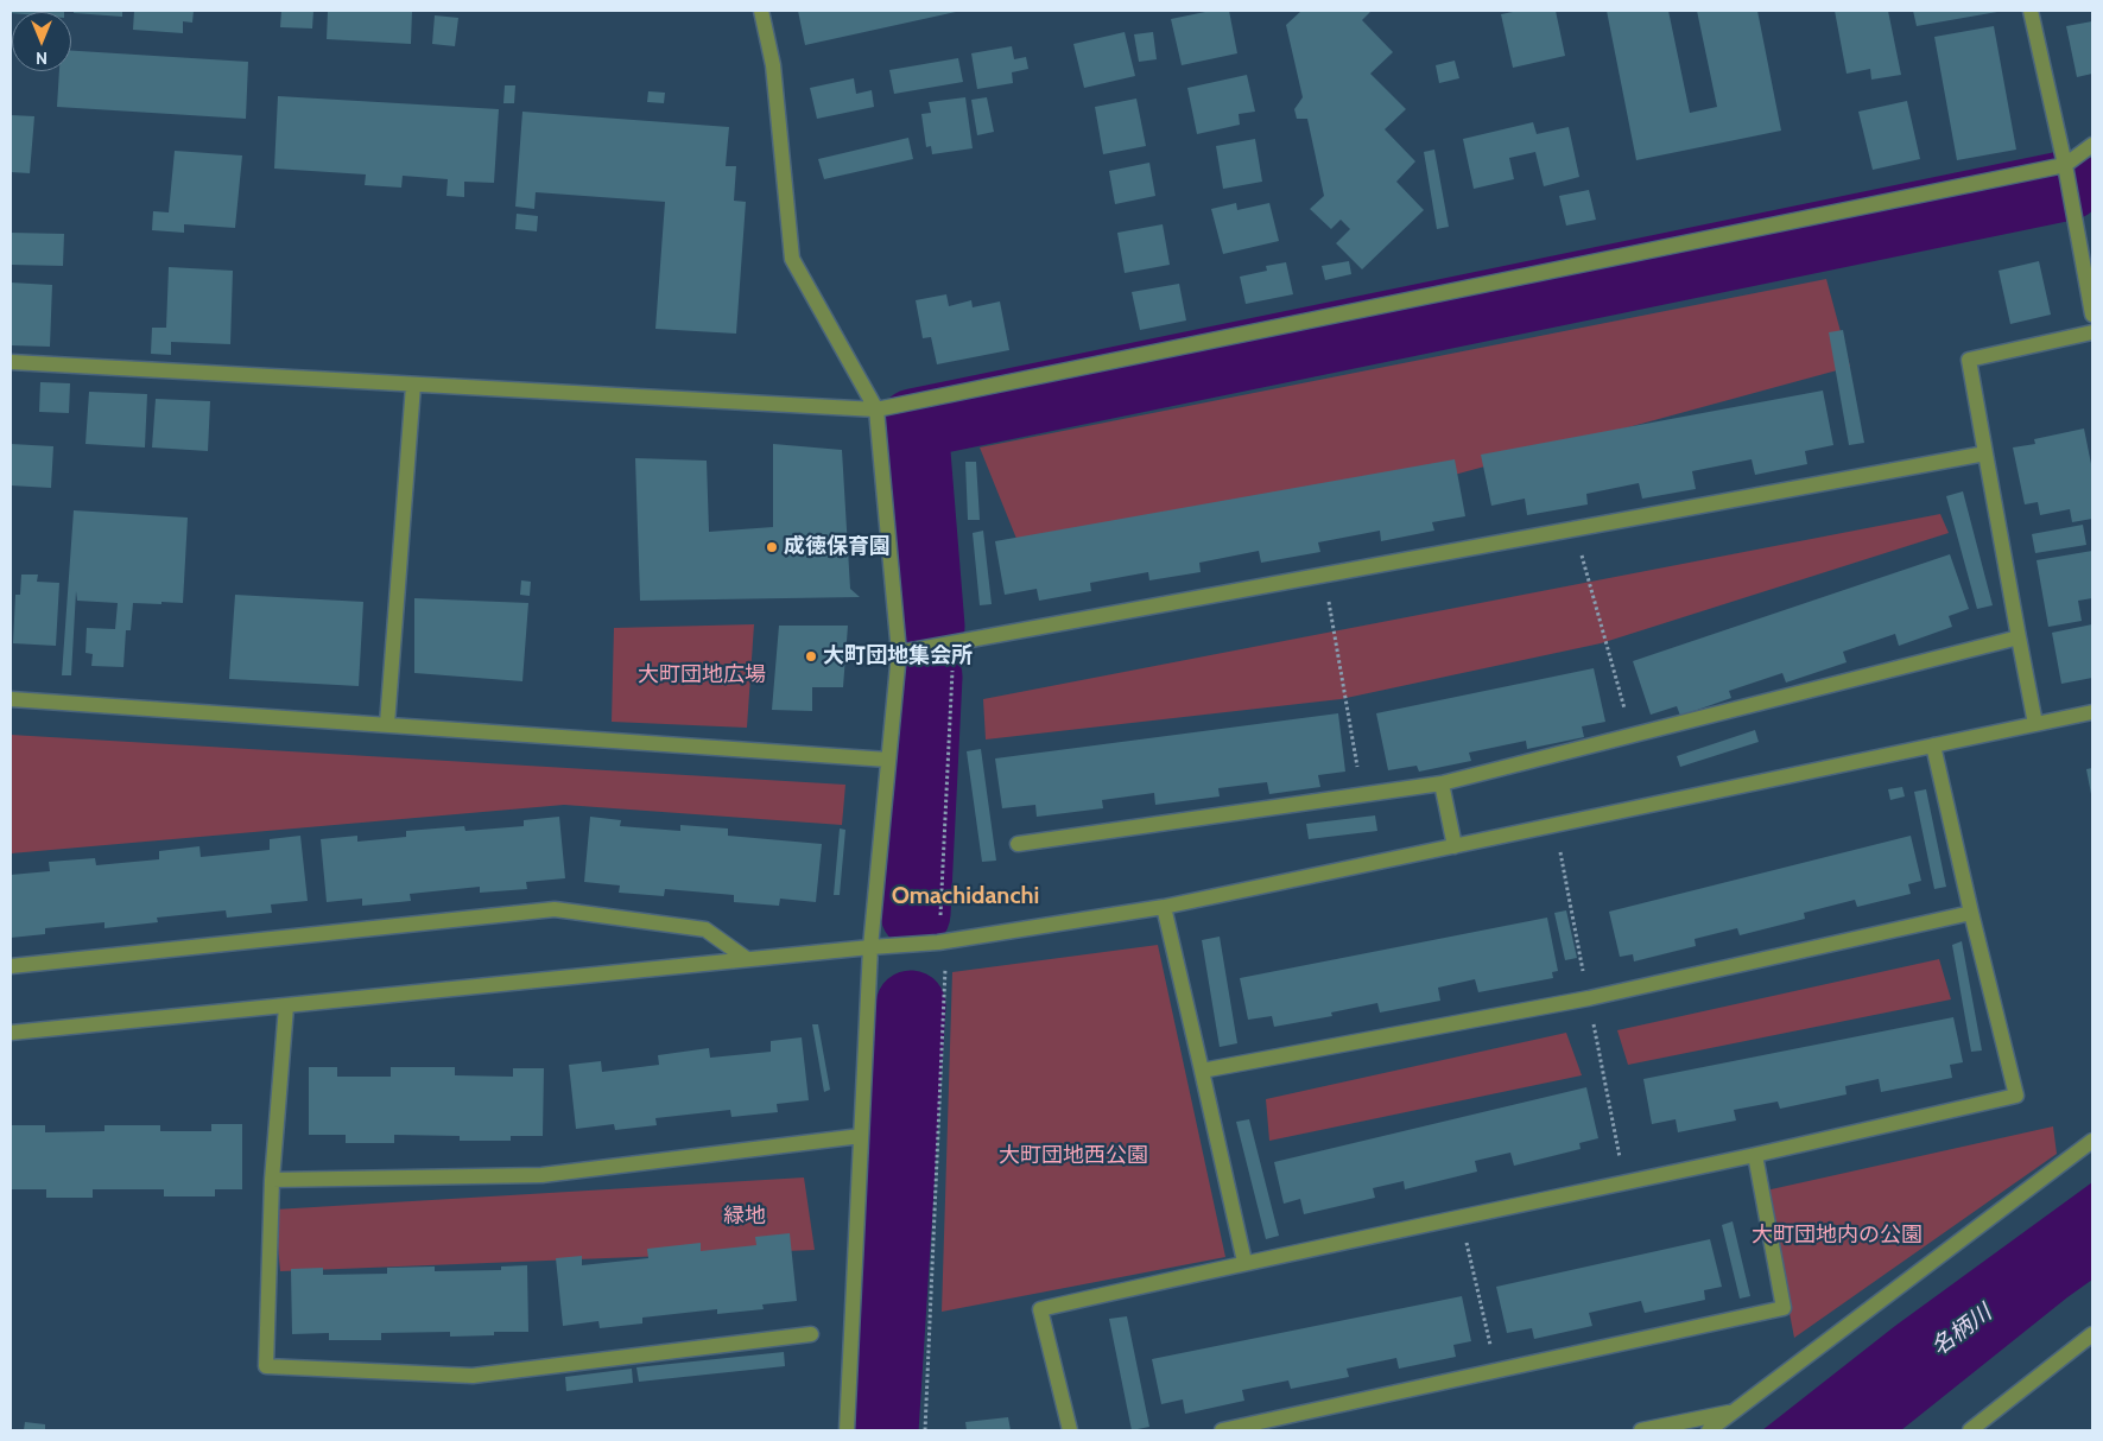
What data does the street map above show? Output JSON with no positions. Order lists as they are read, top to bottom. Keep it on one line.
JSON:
{"districts":["Omachidanchi"],"water":["名柄川"],"parks":["大町団地広場","大町団地西公園","緑地","大町団地内の公園"],"places":["成徳保育園","大町団地集会所"],"north":"bottom"}
